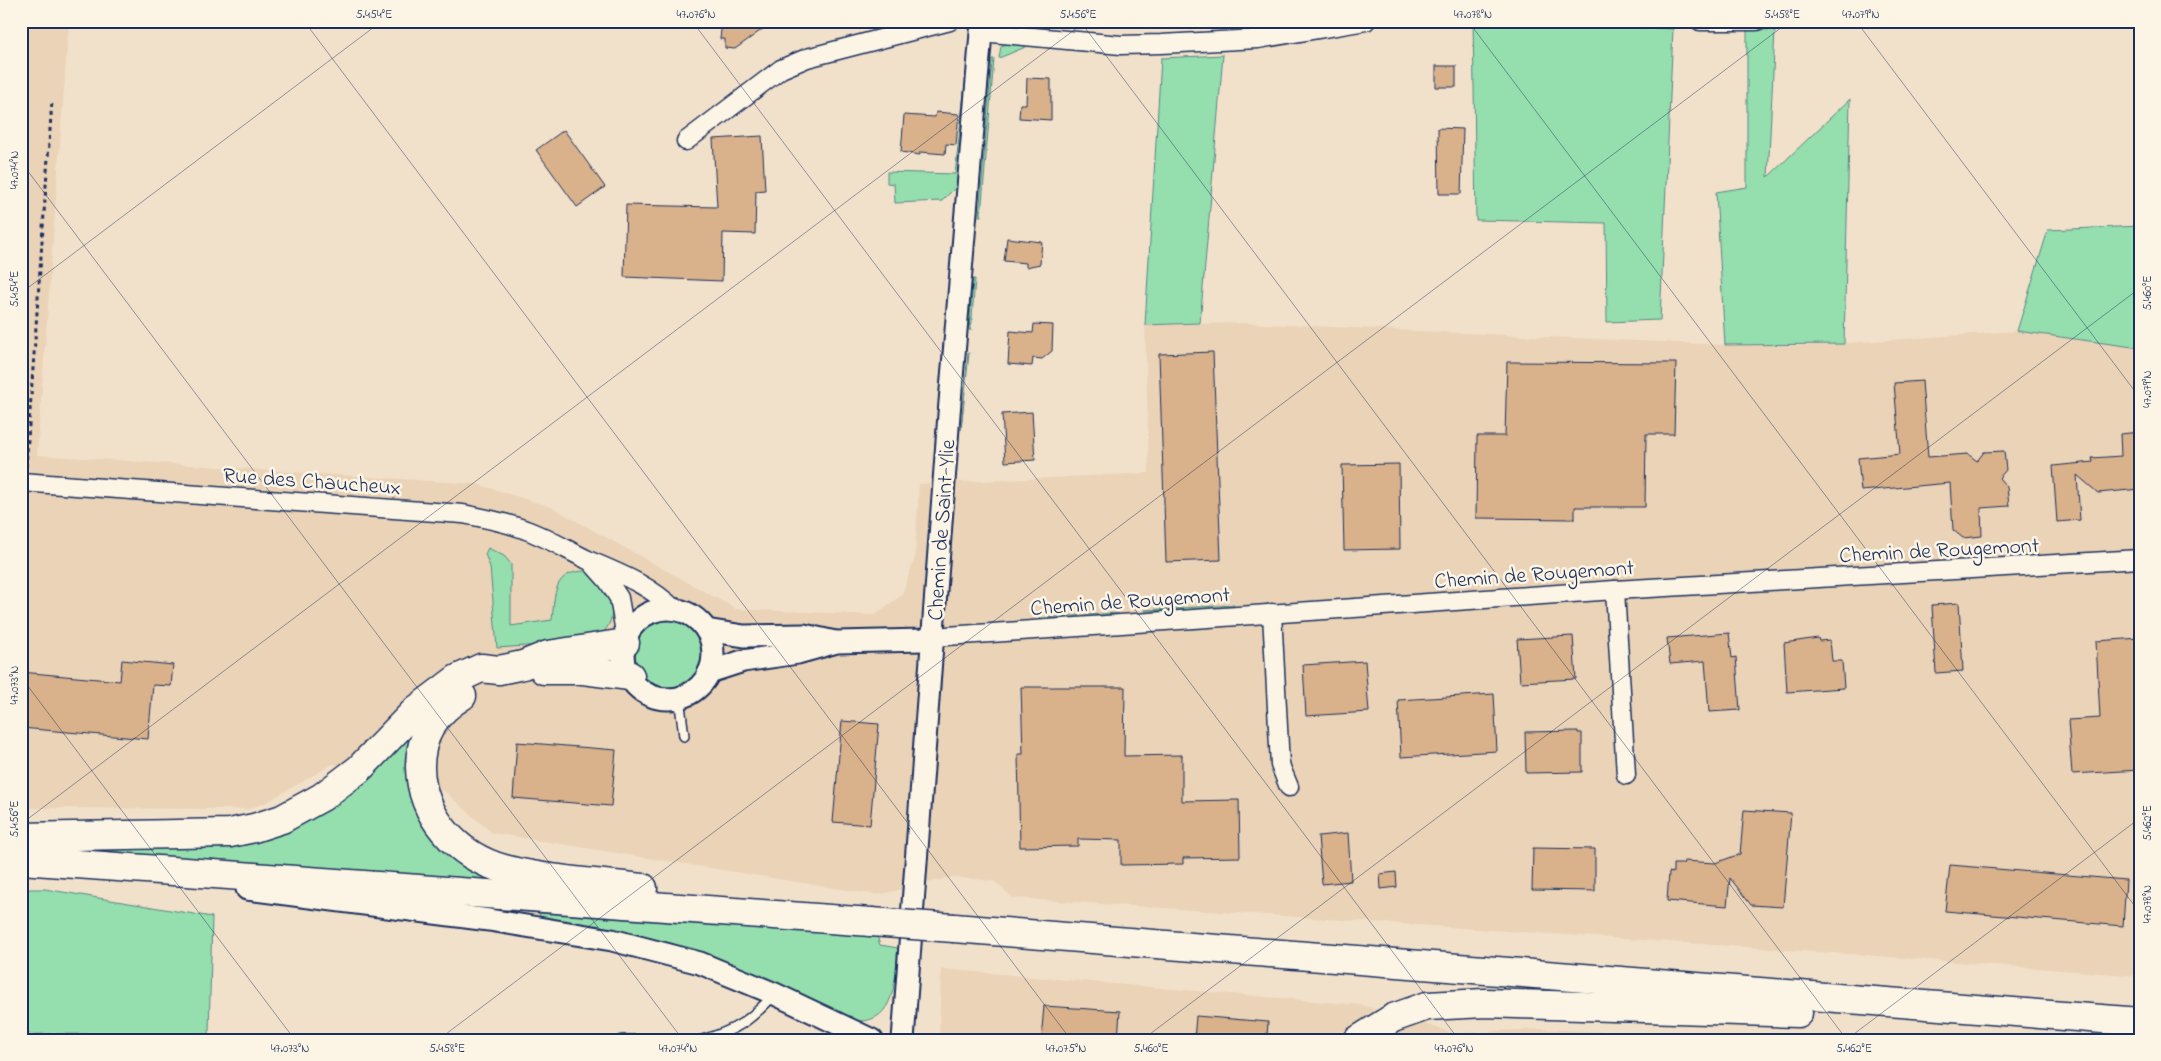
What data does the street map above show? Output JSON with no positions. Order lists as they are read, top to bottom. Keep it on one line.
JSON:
{"streets":{"street":["Rue des Chaucheux","Chemin de Saint-Ylie","Chemin de Rougemont"]},"crossings":[["Chemin de Saint-Ylie","Chemin de Rougemont"]],"coordinates":["5.454°E","47.076°N","5.456°E","47.078°N","5.458°E","47.079°N","47.074°N","5.460°E","47.073°N","5.462°E","47.075°N"]}
